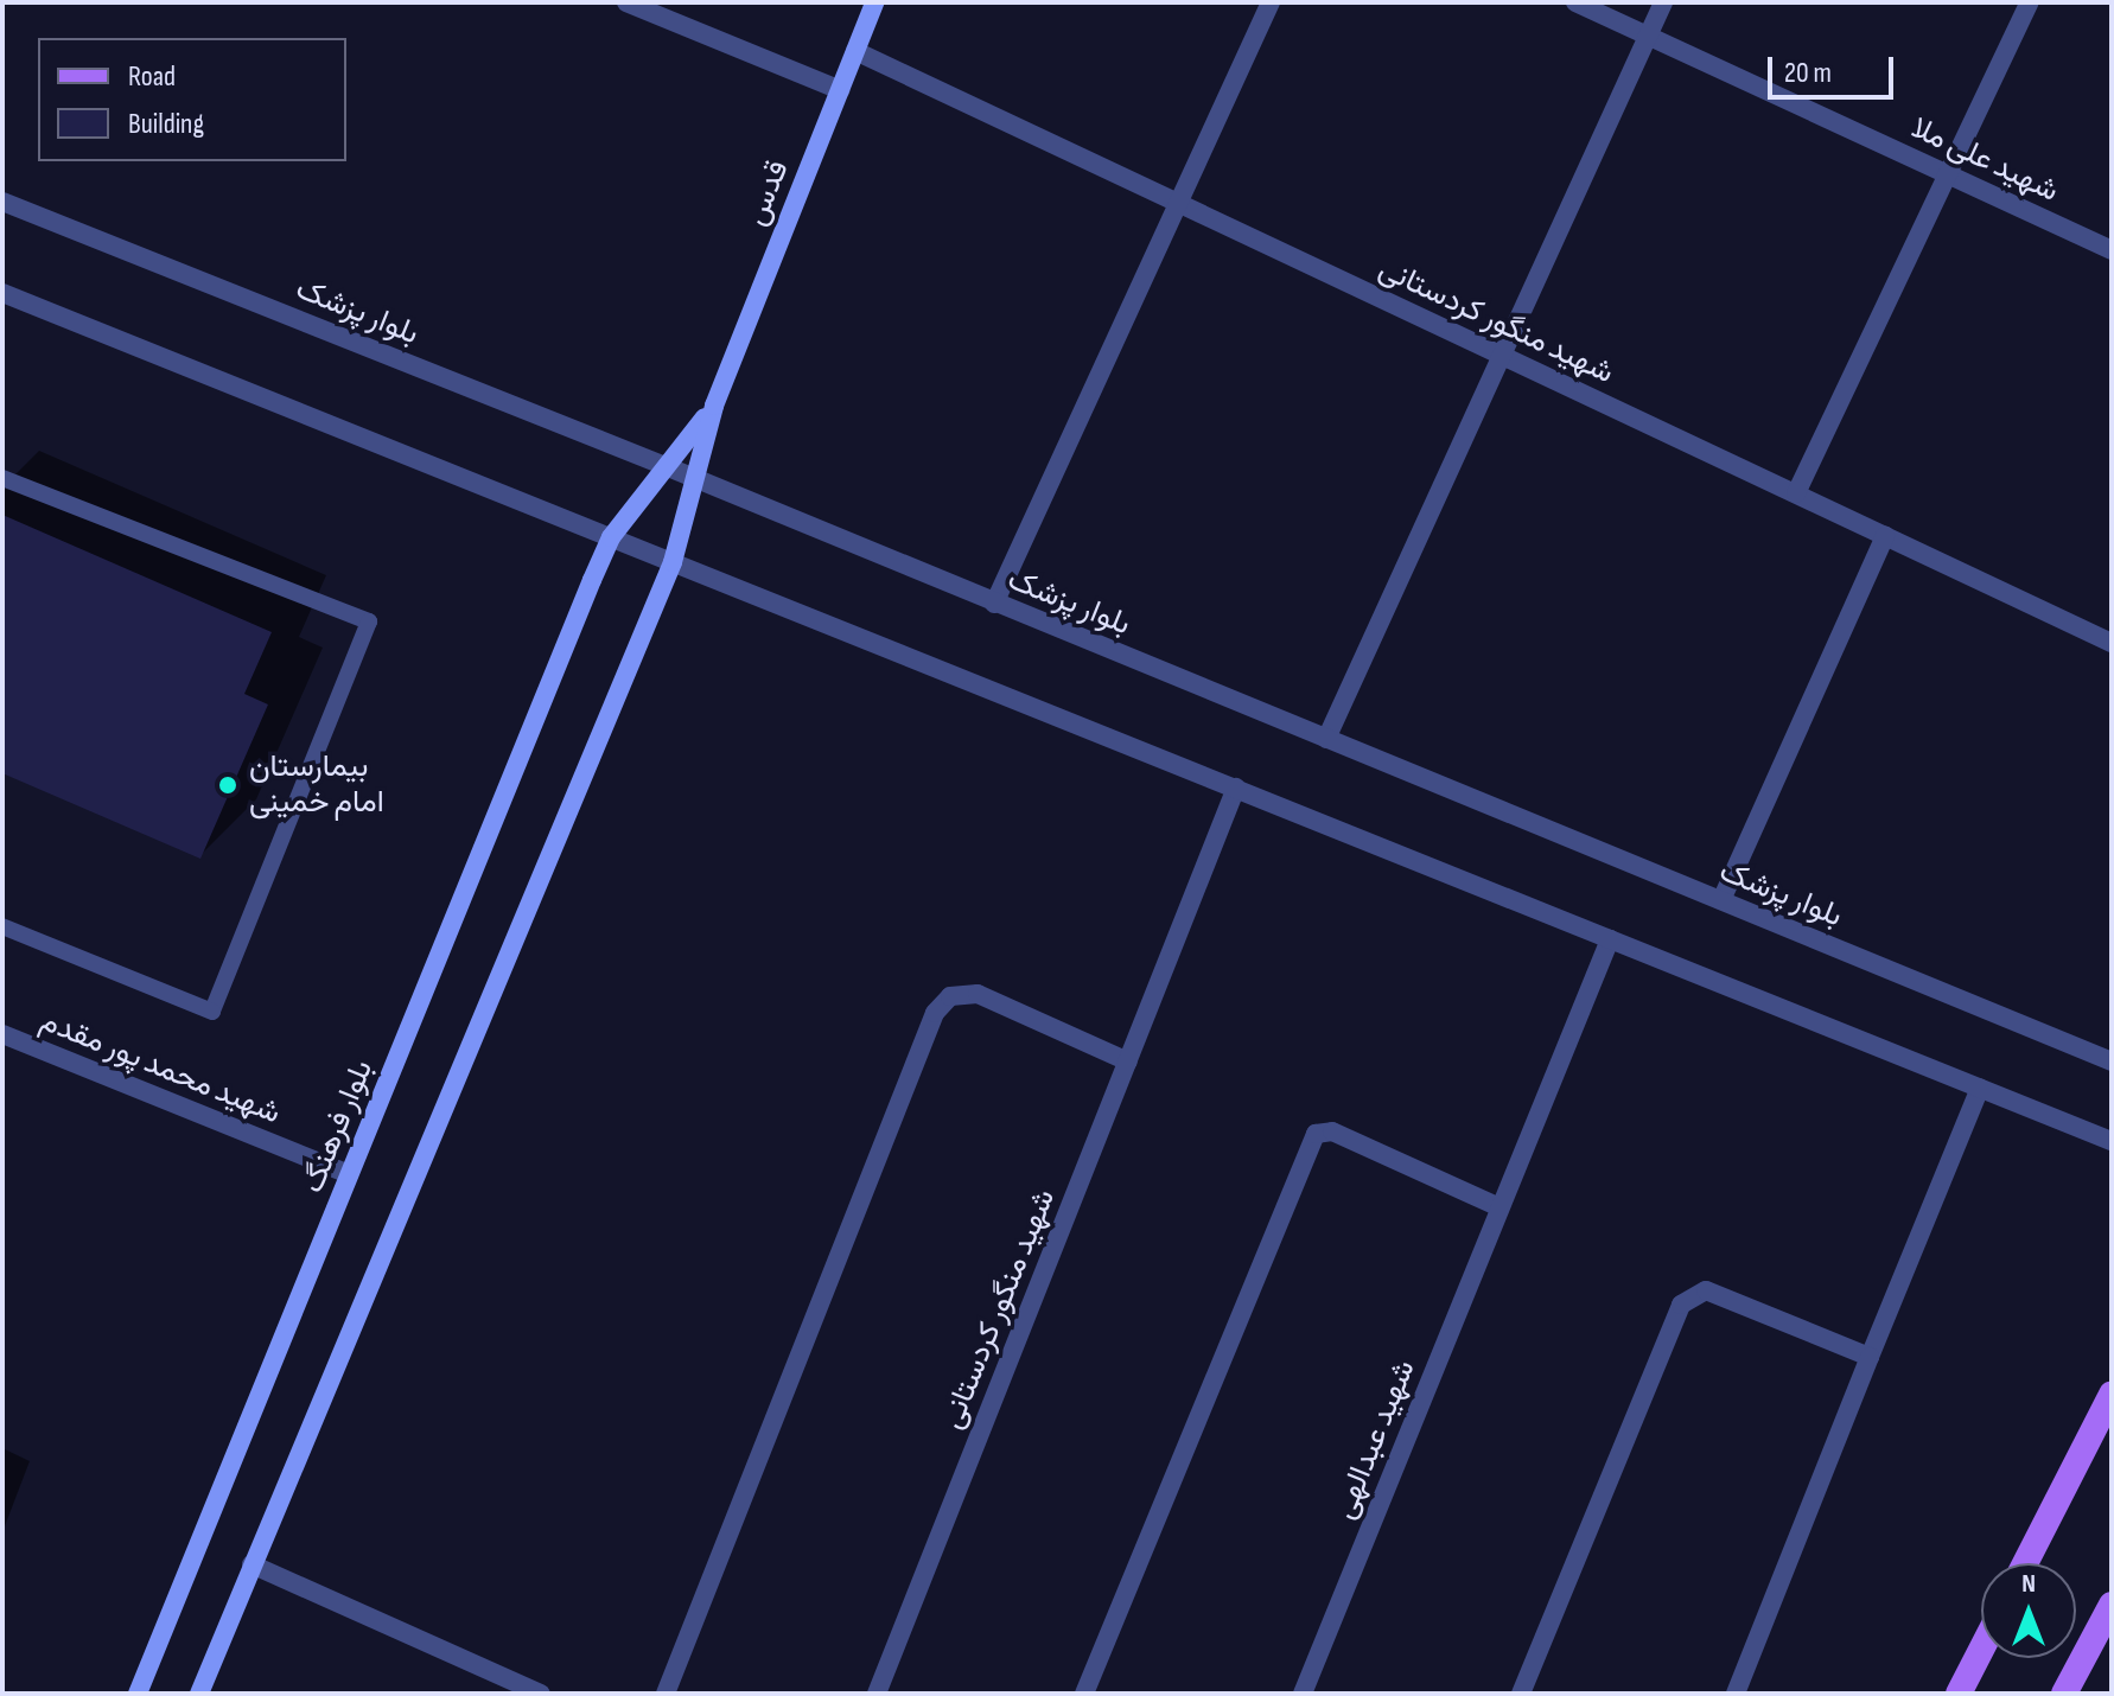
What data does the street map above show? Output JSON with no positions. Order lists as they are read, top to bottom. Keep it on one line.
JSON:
{"streets":{"main road":["قدس","بلوار فرهنگ"],"street":["شهید علی ملا","بلوار پزشک","شهید منگور کردستانی","شهید محمد پور مقدم","شهید عبدالهی"]},"crossings":[["قدس","شهید منگور کردستانی"],["قدس","بلوار فرهنگ"],["بلوار پزشک","بلوار فرهنگ"],["شهید محمد پور مقدم","بلوار فرهنگ"]],"places":["بیمارستان امام خمینی"],"legend":["Road","Building"],"scale_bar":"20 m","north":"top"}
